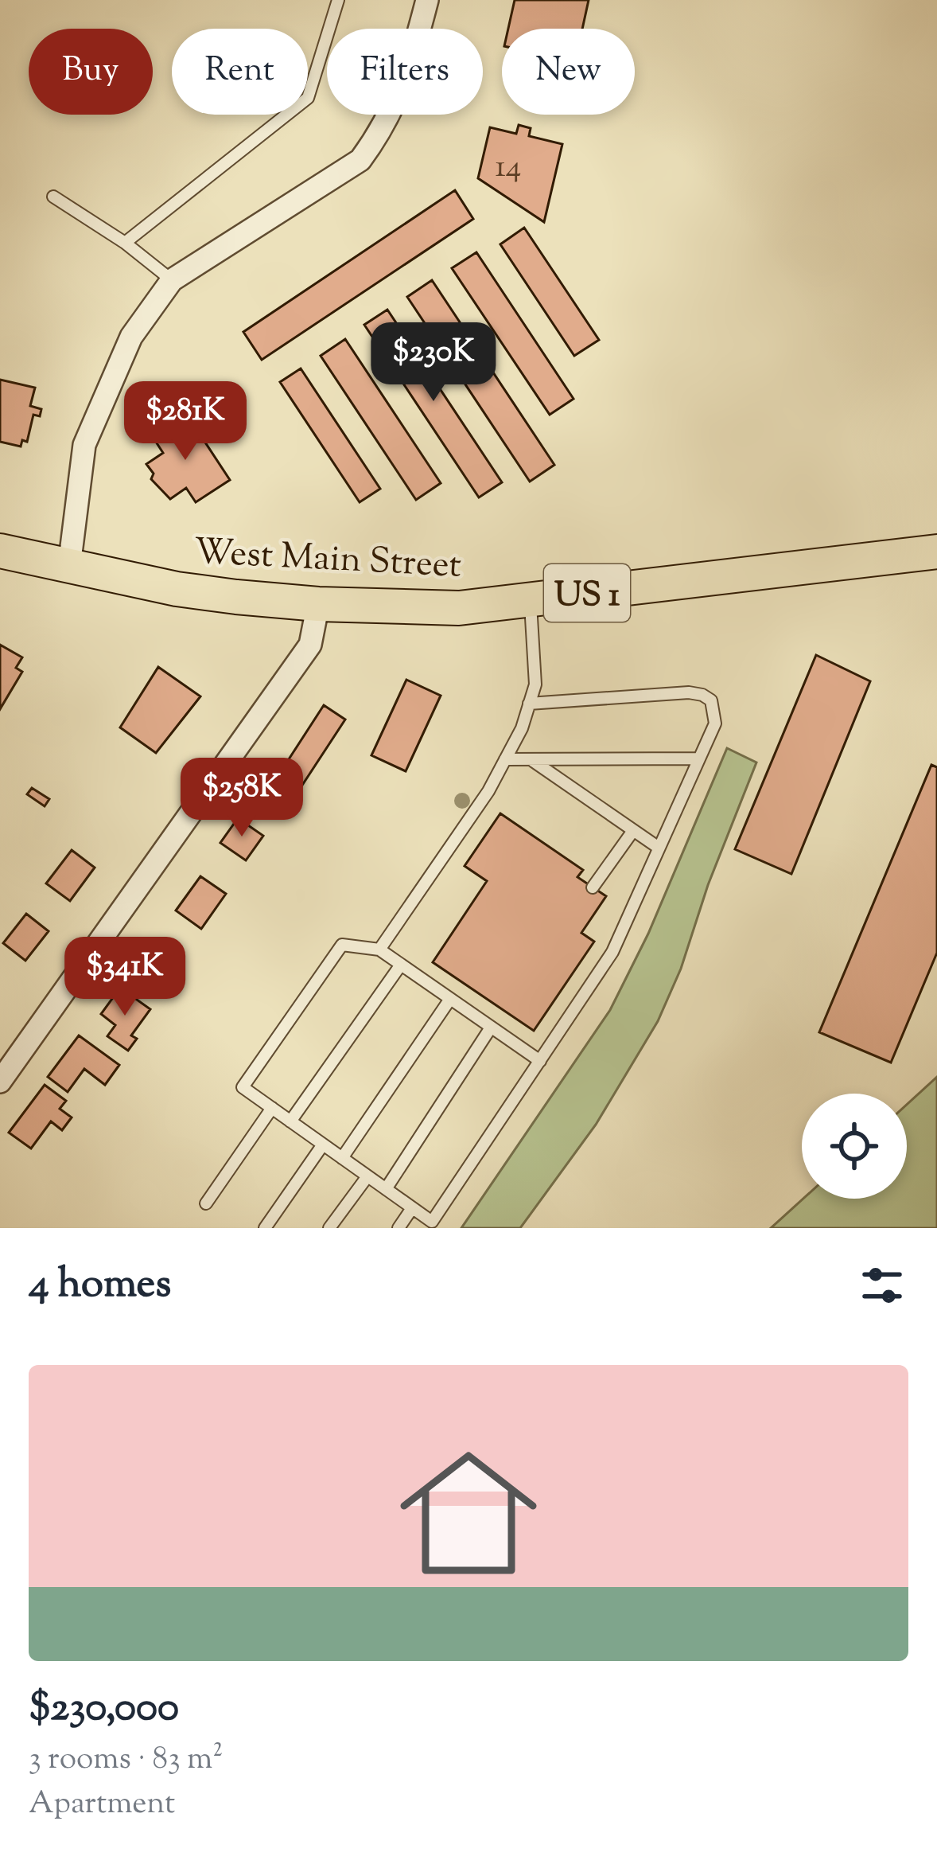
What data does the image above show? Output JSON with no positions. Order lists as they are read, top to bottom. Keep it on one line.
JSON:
{"streets":{"main road":["West Main Street","US 1"]},"house_numbers":["14"],"page":{"chip":["Buy","Rent","Filters","New"],"price":["$230K","$281K","$258K","$341K"],"heading":"4 homes","list":[{"name":"$230,000","note":"3 rooms · 83 m² · Apartment"}]}}
